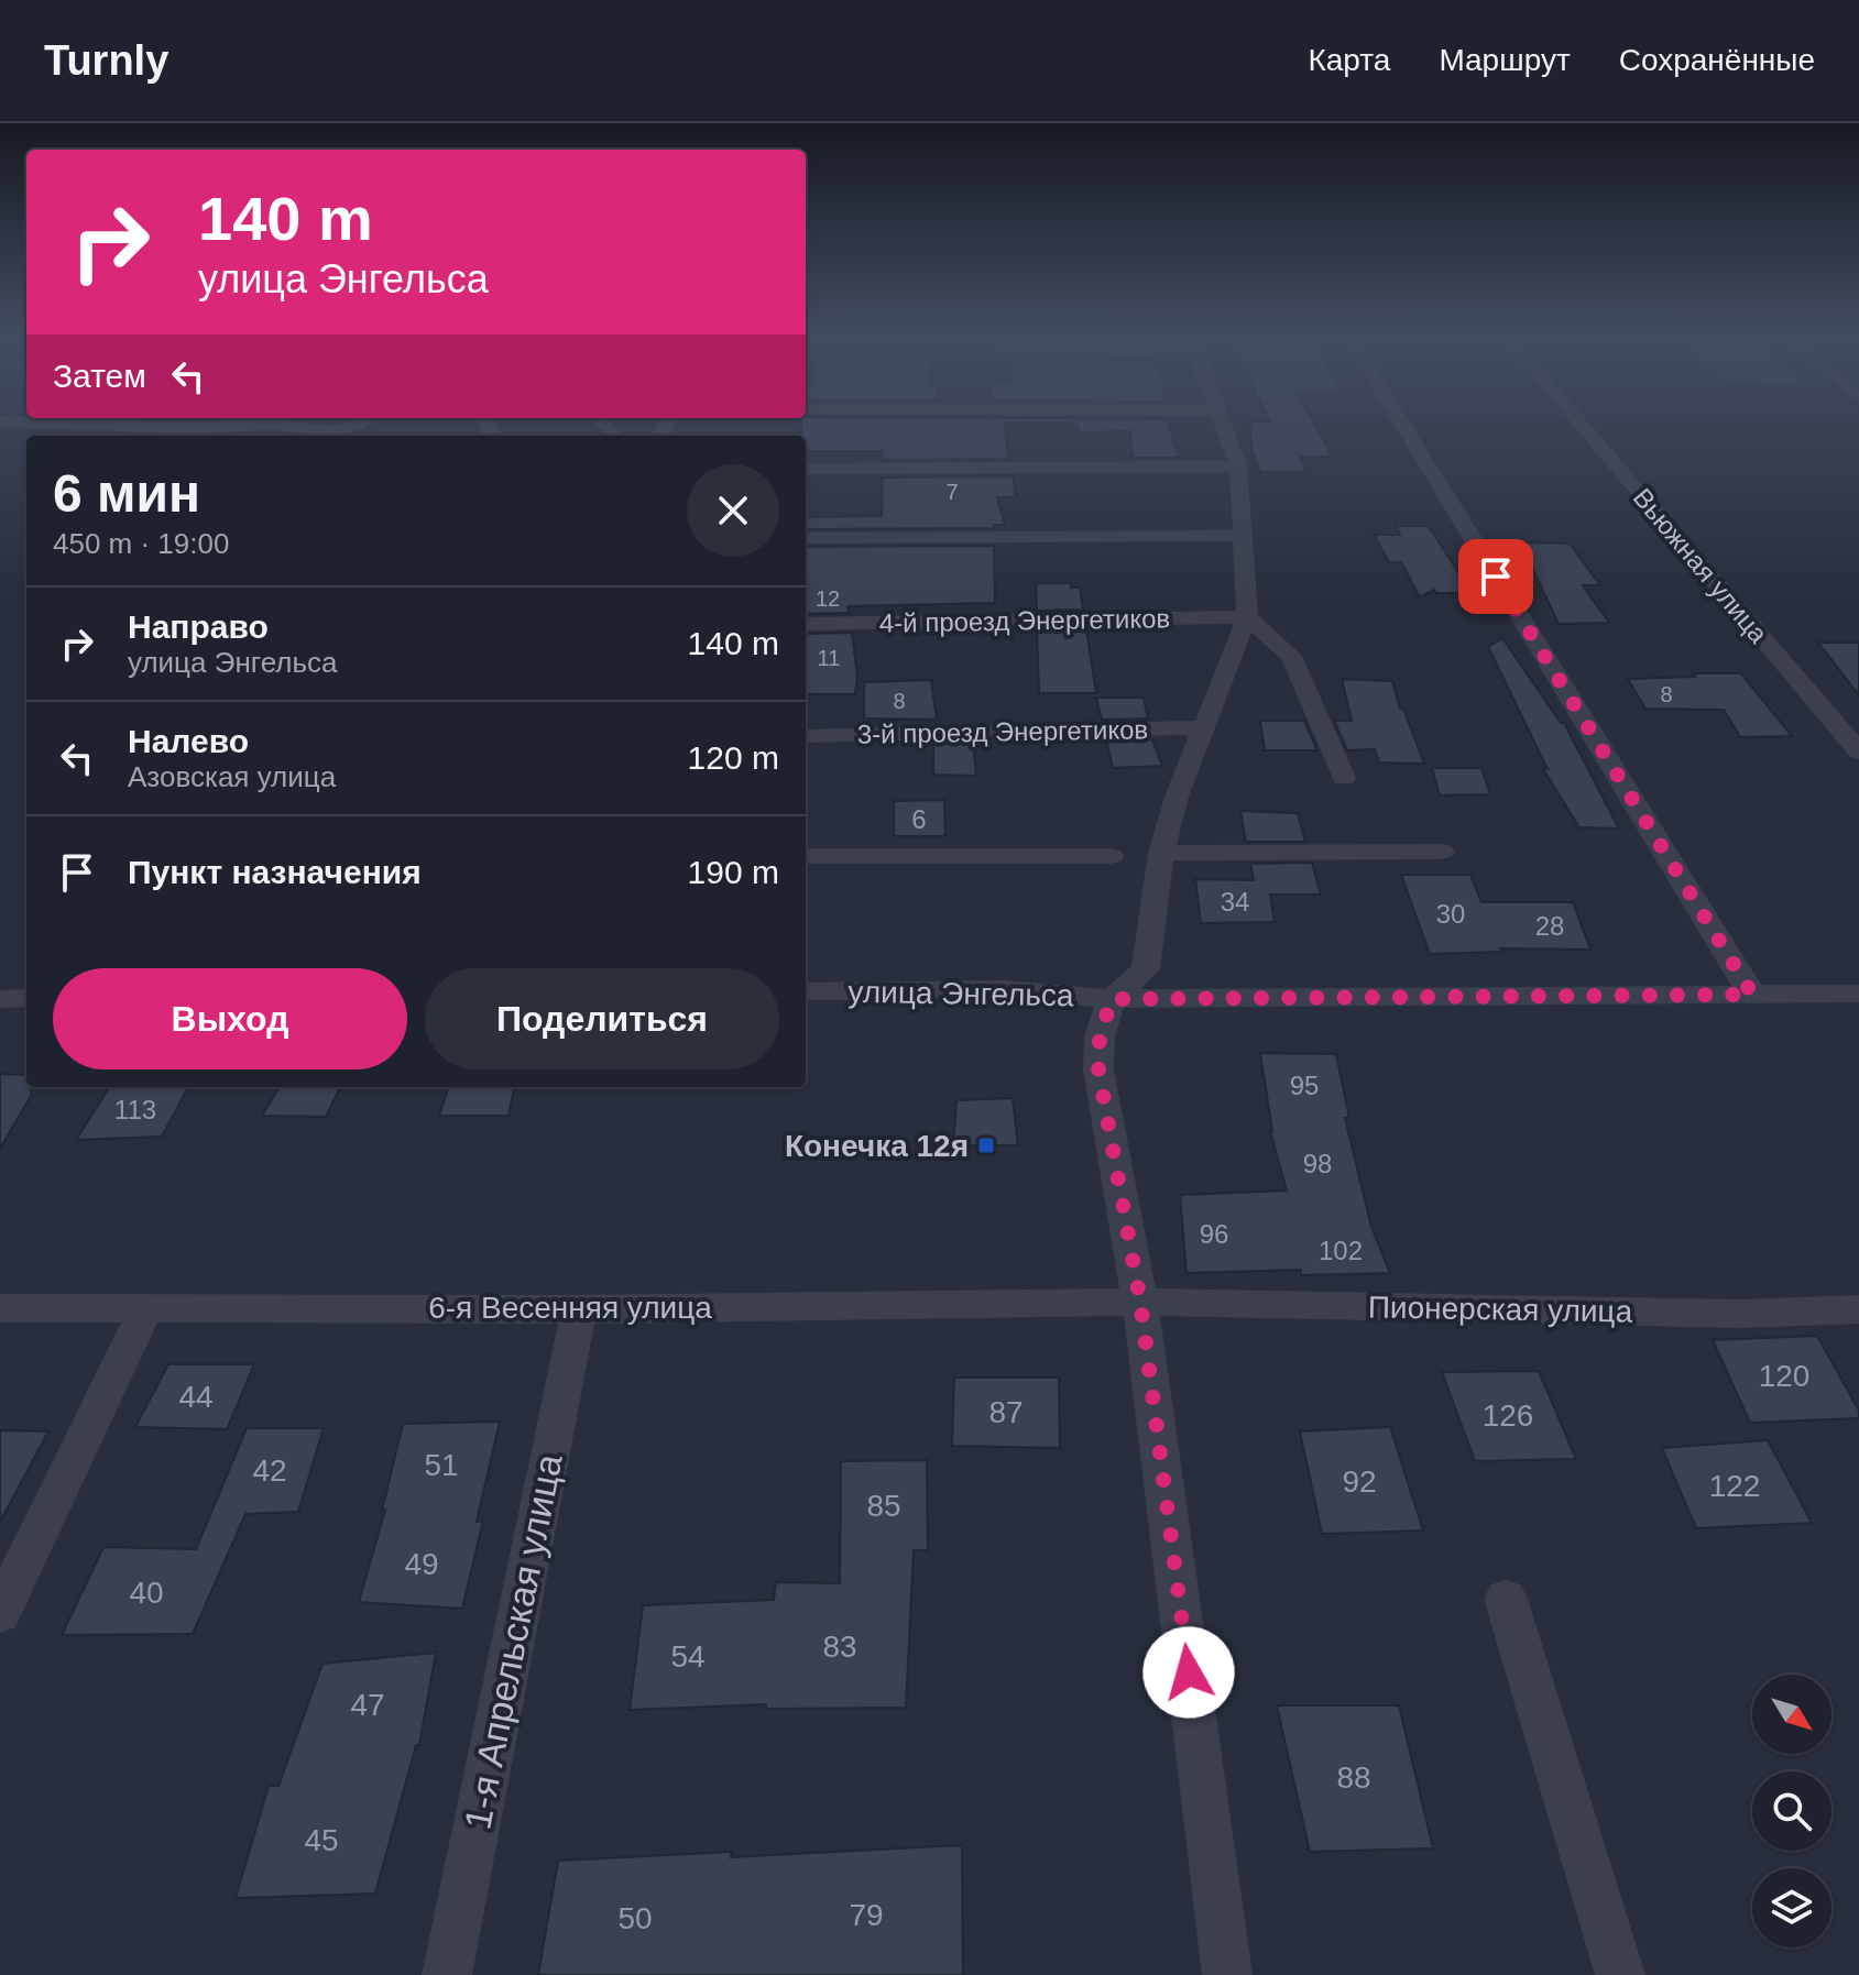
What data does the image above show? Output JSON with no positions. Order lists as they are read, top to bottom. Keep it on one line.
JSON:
{"streets":{"street":["Вьюжная улица","4-й проезд Энергетиков","3-й проезд Энергетиков","улица Энгельса","6-я Весенняя улица","Пионерская улица","1-я Апрельская улица"]},"crossings":[["6-я Весенняя улица","Пионерская улица"],["6-я Весенняя улица","1-я Апрельская улица"]],"places":{"transit":["Конечка 12я"]},"house_numbers":["7","12","11","8","8","6","34","30","28","95","113","98","96","102","120","44","87","126","51","42","92","122","85","49","40","83","54","47","88","45","79","50"],"north":"bottom right","page":{"header":"Turnly","nav":["Карта","Маршрут","Сохранённые"],"turn":["140 m","улица Энгельса"],"then":"Затем","heading":["6 мин","450 m · 19:00"],"list":[{"name":"Направо","note":"улица Энгельса","value":"140 m"},{"name":"Налево","note":"Азовская улица","value":"120 m"},{"name":"Пункт назначения","value":"190 m"}],"buttons":["Выход","Поделиться"]}}
